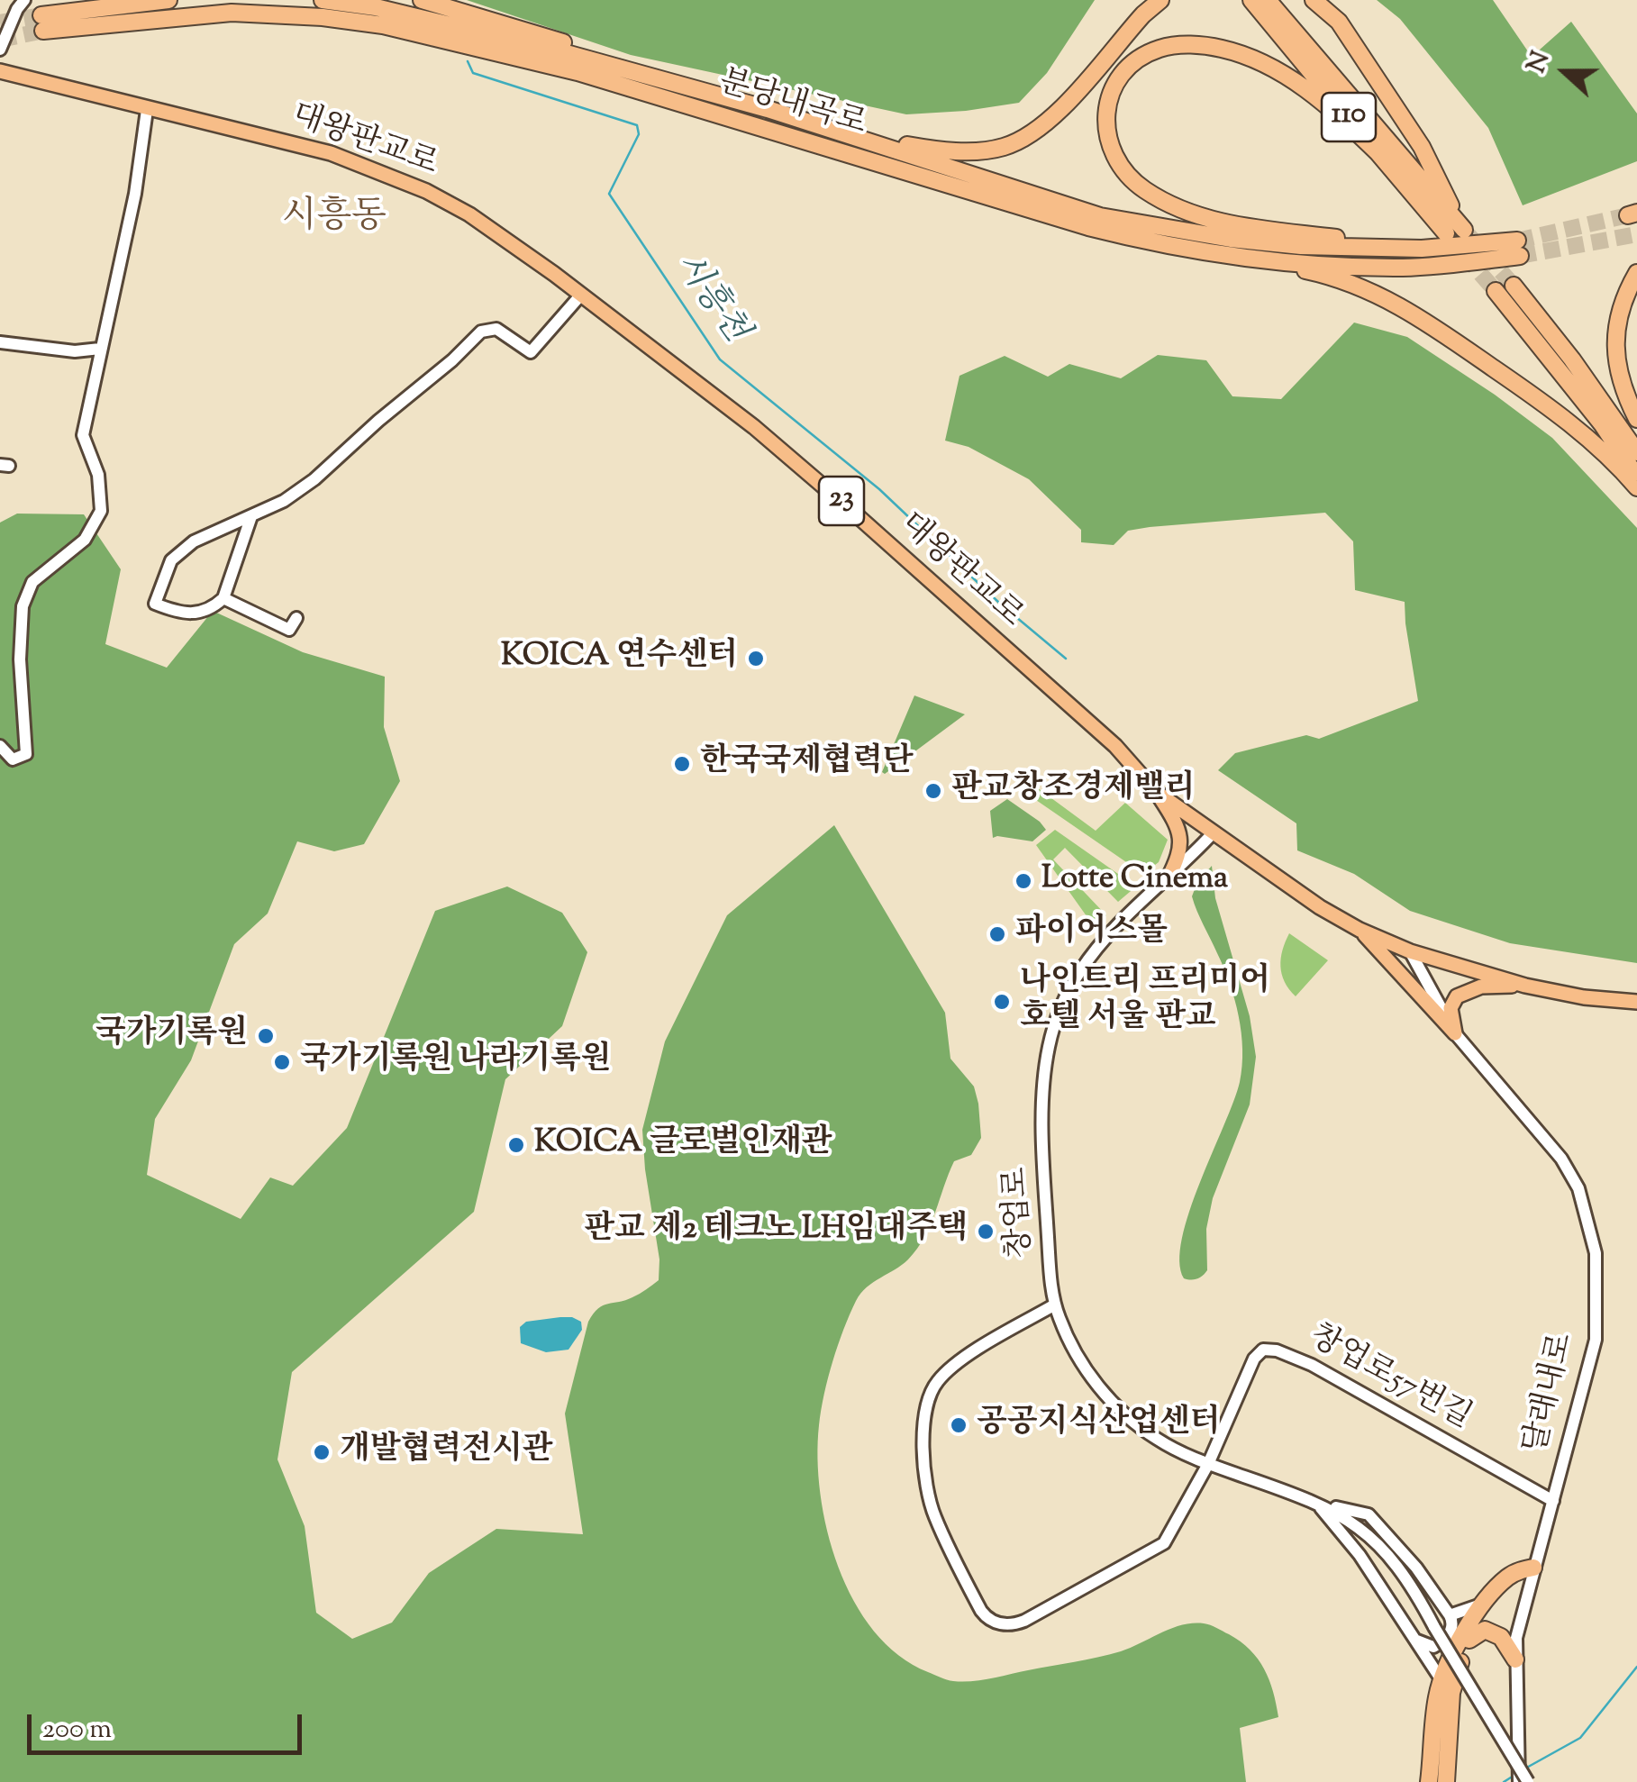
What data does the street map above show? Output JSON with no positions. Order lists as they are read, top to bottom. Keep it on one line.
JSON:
{"streets":{"highway":["분당내곡로","110"],"main road":["대왕판교로","23"],"street":["창업로","창업로57번길","달래내로"]},"crossings":[["대왕판교로","창업로"],["대왕판교로","달래내로"],["창업로","창업로57번길"],["창업로57번길","달래내로"]],"districts":["시흥동"],"water":["시흥천"],"places":["KOICA 연수센터","한국국제협력단","판교창조경제밸리","Lotte Cinema","파이어스몰","나인트리 프리미어 호텔 서울 판교","국가기록원","국가기록원 나라기록원","KOICA 글로벌인재관","판교 제2 테크노 LH임대주택","공공지식산업센터","개발협력전시관"],"scale_bar":"200 m","north":"left"}
